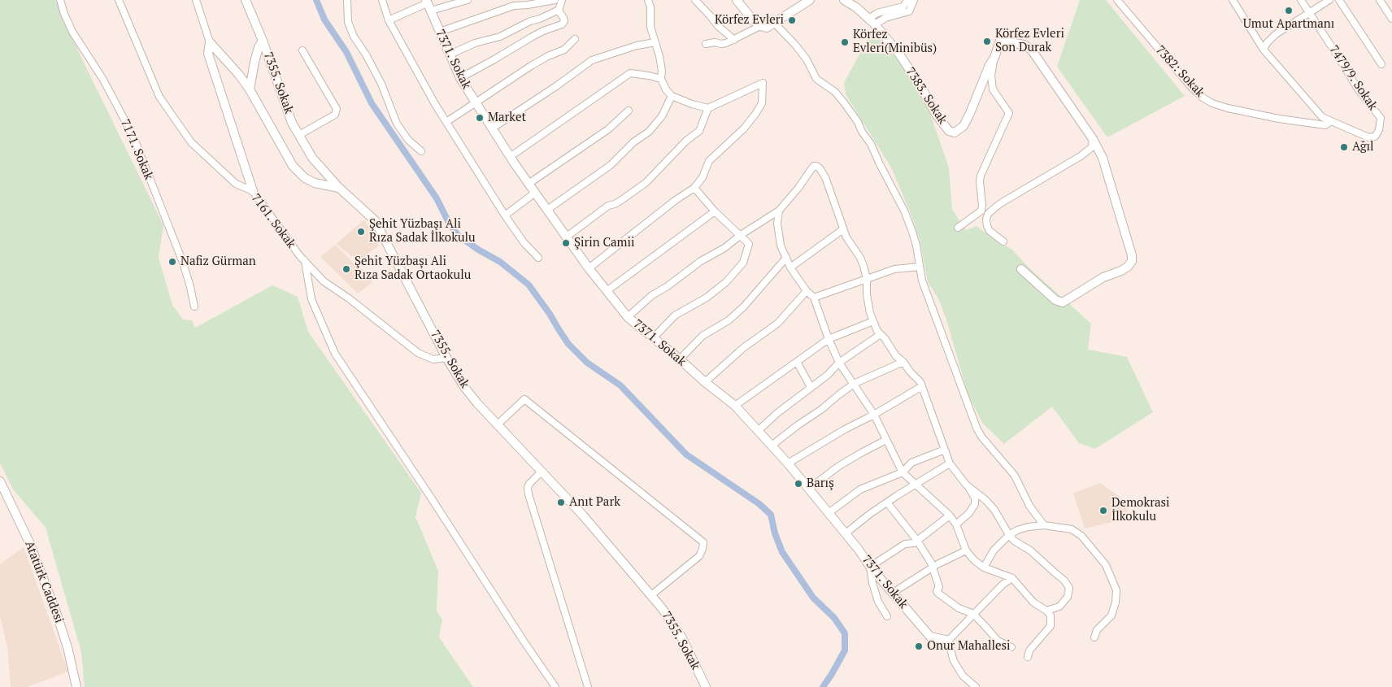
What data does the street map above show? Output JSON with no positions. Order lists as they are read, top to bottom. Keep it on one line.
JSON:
{"streets":{"street":["7371. Sokak","7382: Sokak","7479/9. Sokak","7355. Sokak","7383. Sokak","7171. Sokak","7161. Sokak","Atatürk Caddesi"]},"crossings":[["7382: Sokak","7479/9. Sokak"],["7355. Sokak","7161. Sokak"]],"places":["Umut Apartmanı","Körfez Evleri","Körfez Evleri Son Durak","Körfez Evleri(Minibüs)","Market","Ağıl","Şehit Yüzbaşı Ali Rıza Sadak İlkokulu","Şirin Camii","Nafiz Gürman","Şehit Yüzbaşı Ali Rıza Sadak Ortaokulu","Barış","Anıt Park","Demokrasi İlkokulu","Onur Mahallesi"]}
